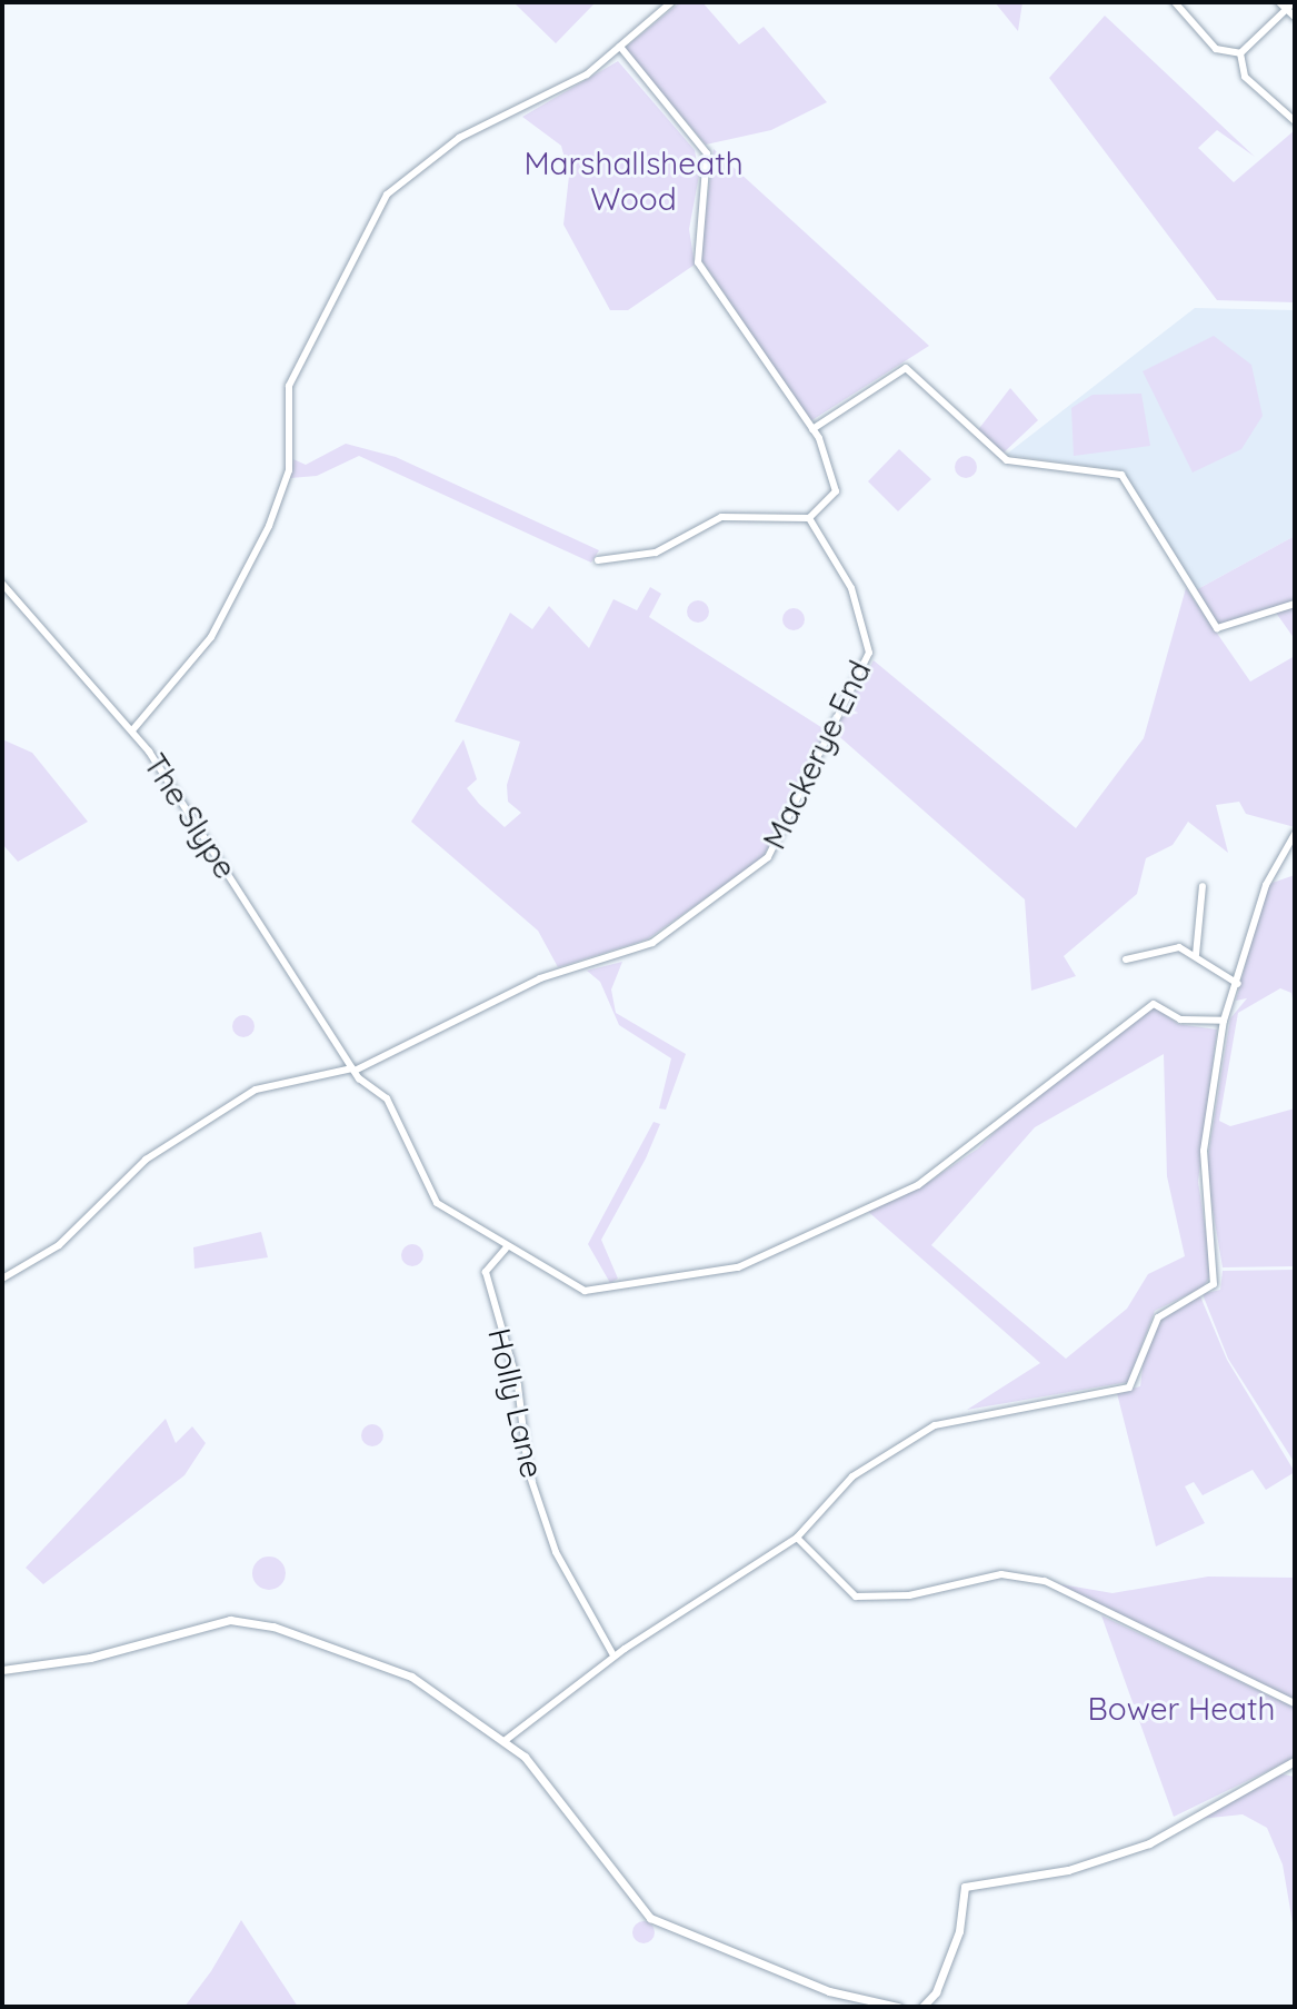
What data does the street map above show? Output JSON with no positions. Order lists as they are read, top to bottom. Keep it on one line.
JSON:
{"streets":{"street":["Mackerye End","The Slype","Holly Lane"]},"crossings":[["Mackerye End","The Slype"]],"parks":["Marshallsheath Wood","Bower Heath"]}
